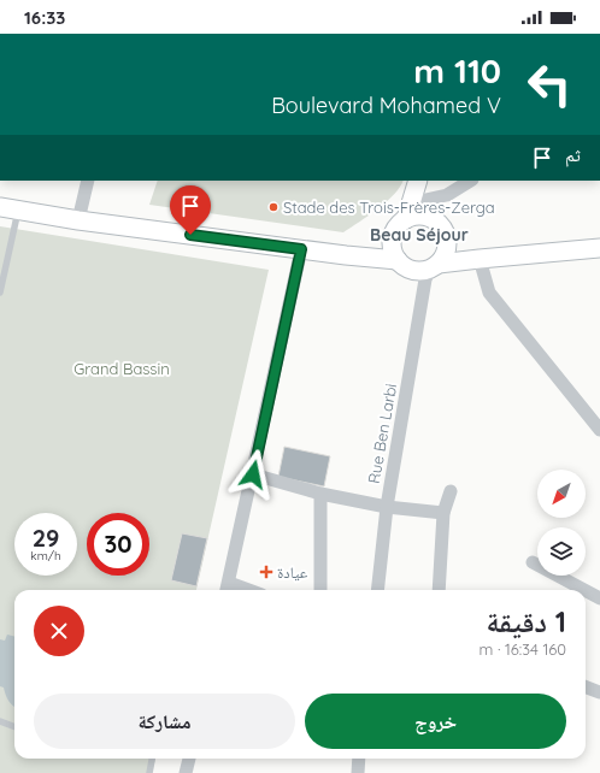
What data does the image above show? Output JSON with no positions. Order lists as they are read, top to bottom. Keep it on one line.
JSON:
{"streets":{"street":["Rue Ben Larbi"]},"districts":["Beau Séjour"],"parks":["Grand Bassin"],"places":{"other":["Stade des Trois-Frères-Zerga"],"health":["عيادة"]},"north":"bottom left","page":{"status":"16:33","turn":["110 m","Boulevard Mohamed V"],"then":"ثم","speed":"29 km/h","limit":"30","heading":["1 دقيقة","160 m · 16:34"],"buttons":["خروج","مشاركة"]}}
